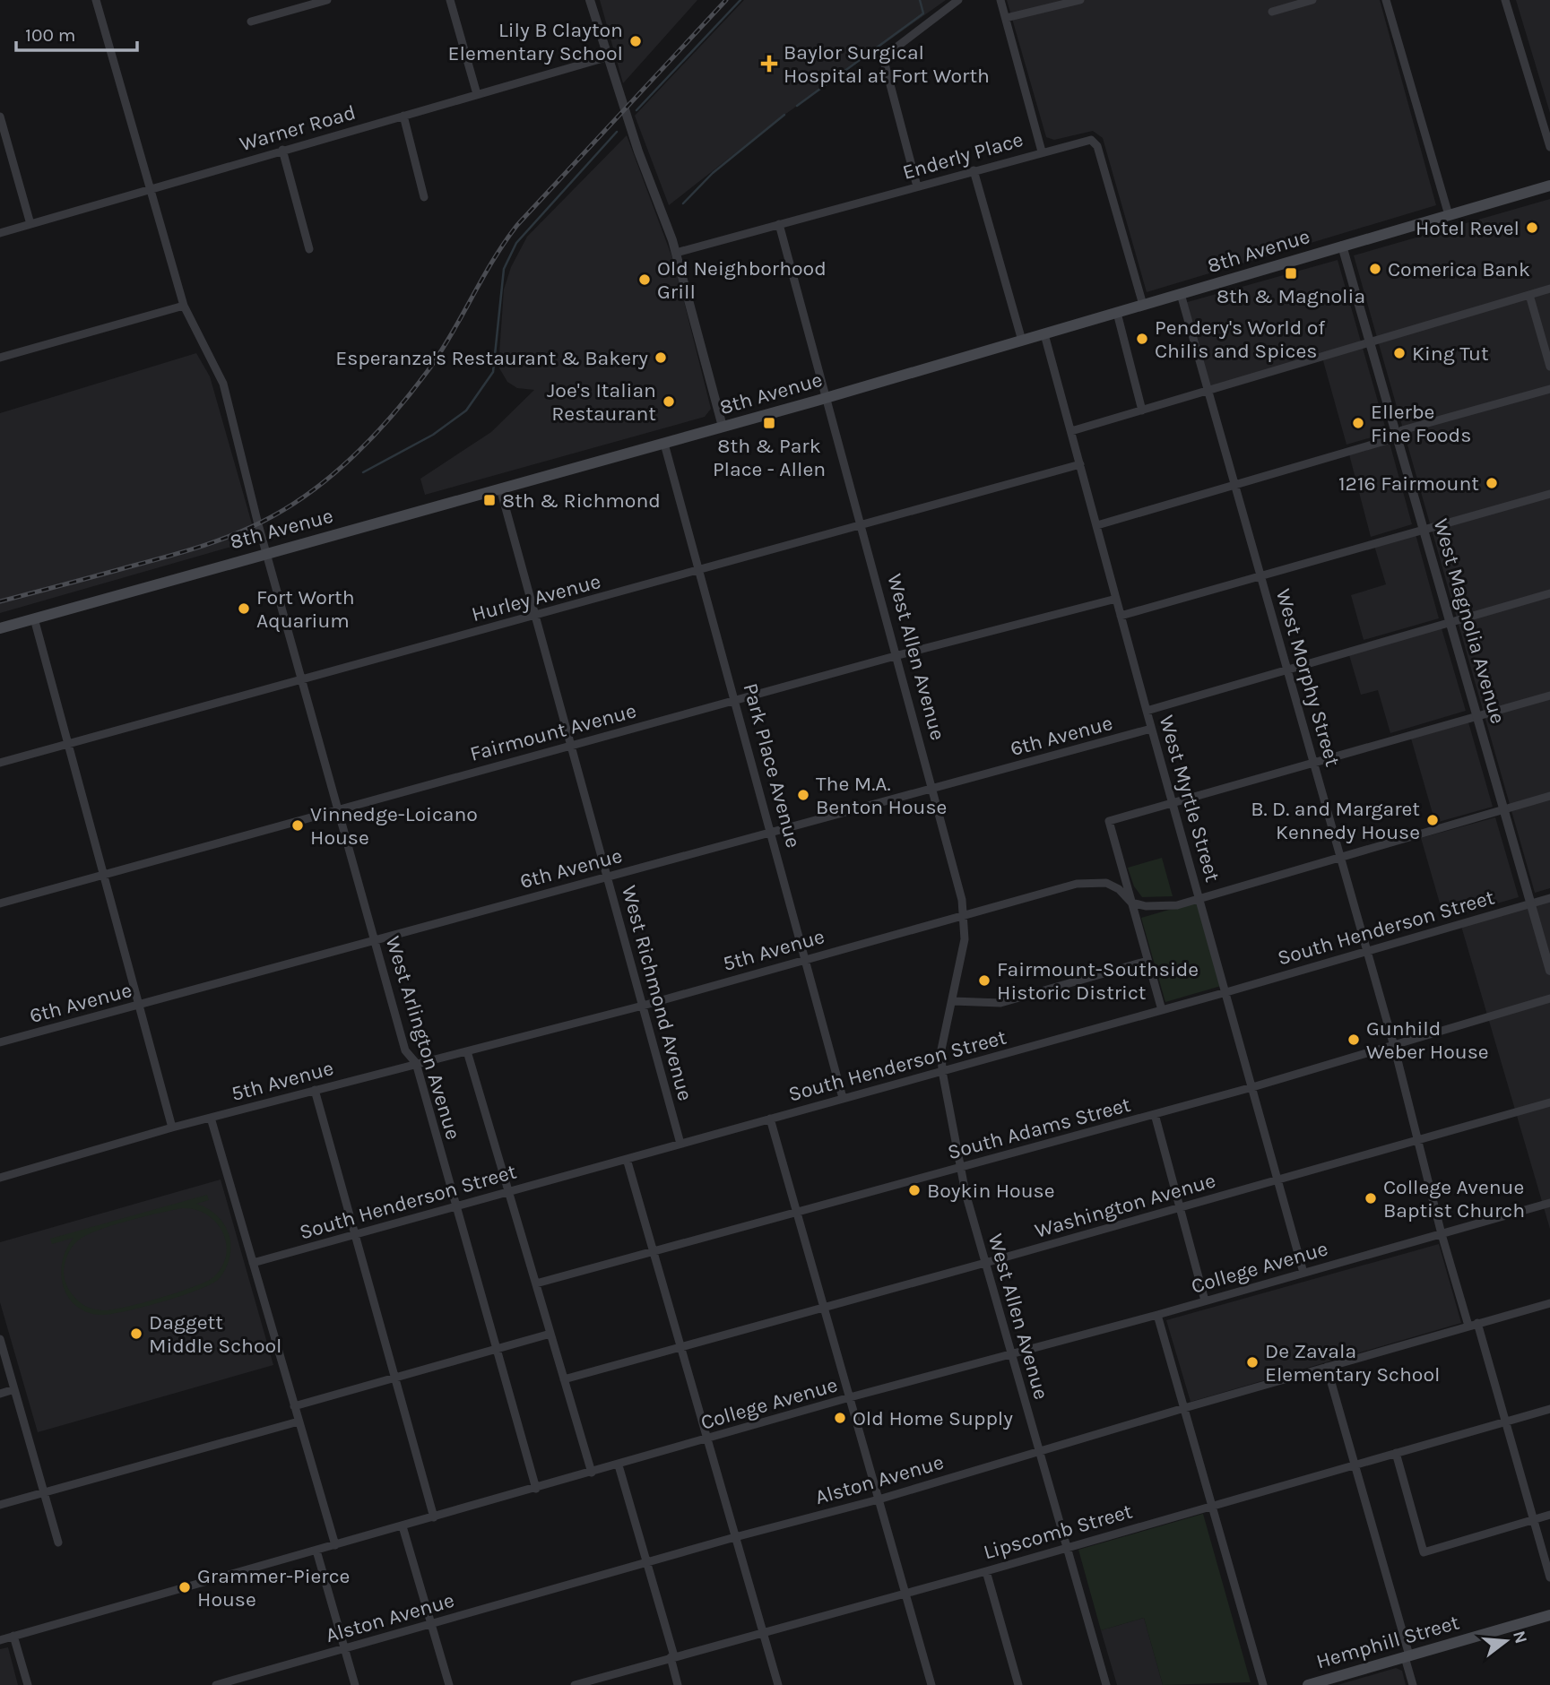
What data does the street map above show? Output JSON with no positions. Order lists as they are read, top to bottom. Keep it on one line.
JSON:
{"streets":{"main road":["8th Avenue","Hemphill Street"],"street":["Warner Road","Enderly Place","Hurley Avenue","West Magnolia Avenue","West Allen Avenue","West Morphy Street","Fairmount Avenue","6th Avenue","Park Place Avenue","West Myrtle Street","South Henderson Street","5th Avenue","West Richmond Avenue","West Arlington Avenue","South Adams Street","Washington Avenue","College Avenue","Alston Avenue","Lipscomb Street"]},"crossings":[["Warner Road","West Arlington Avenue"],["Enderly Place","8th Avenue"],["Enderly Place","West Allen Avenue"],["8th Avenue","West Magnolia Avenue"],["8th Avenue","West Allen Avenue"],["8th Avenue","West Morphy Street"],["8th Avenue","Park Place Avenue"],["8th Avenue","West Myrtle Street"],["8th Avenue","West Richmond Avenue"],["8th Avenue","West Arlington Avenue"],["Hurley Avenue","West Allen Avenue"],["Hurley Avenue","Park Place Avenue"],["Hurley Avenue","West Myrtle Street"],["Hurley Avenue","West Richmond Avenue"],["Hurley Avenue","West Arlington Avenue"],["West Magnolia Avenue","South Henderson Street"],["West Allen Avenue","Fairmount Avenue"],["West Allen Avenue","6th Avenue"],["West Allen Avenue","South Henderson Street"],["West Allen Avenue","5th Avenue"],["West Allen Avenue","South Adams Street"],["West Allen Avenue","Washington Avenue"],["West Allen Avenue","College Avenue"],["West Allen Avenue","Alston Avenue"],["West Allen Avenue","Lipscomb Street"],["West Morphy Street","South Henderson Street"],["West Morphy Street","South Adams Street"],["West Morphy Street","Washington Avenue"],["West Morphy Street","College Avenue"],["West Morphy Street","Alston Avenue"],["Fairmount Avenue","Park Place Avenue"],["Fairmount Avenue","West Myrtle Street"],["Fairmount Avenue","West Richmond Avenue"],["Fairmount Avenue","West Arlington Avenue"],["6th Avenue","Park Place Avenue"],["6th Avenue","West Myrtle Street"],["6th Avenue","West Richmond Avenue"],["6th Avenue","West Arlington Avenue"],["Park Place Avenue","South Henderson Street"],["Park Place Avenue","5th Avenue"],["West Myrtle Street","South Henderson Street"],["West Myrtle Street","South Adams Street"],["West Myrtle Street","Washington Avenue"],["West Myrtle Street","College Avenue"],["South Henderson Street","West Richmond Avenue"],["South Henderson Street","West Arlington Avenue"],["5th Avenue","West Richmond Avenue"],["5th Avenue","West Arlington Avenue"],["West Arlington Avenue","College Avenue"]],"places":{"other":["Lily B Clayton Elementary School","Hotel Revel","Comerica Bank","Old Neighborhood Grill","Pendery's World of Chilis and Spices","King Tut","Esperanza's Restaurant & Bakery","Joe's Italian Restaurant","Ellerbe Fine Foods","1216 Fairmount","Fort Worth Aquarium","The M.A. Benton House","B. D. and Margaret Kennedy House","Vinnedge-Loicano House","Fairmount-Southside Historic District","Gunhild Weber House","Boykin House","College Avenue Baptist Church","Daggett Middle School","De Zavala Elementary School","Old Home Supply","Grammer-Pierce House"],"health":["Baylor Surgical Hospital at Fort Worth"],"transit":["8th & Magnolia","8th & Park Place - Allen","8th & Richmond"]},"scale_bar":"100 m","north":"right"}
